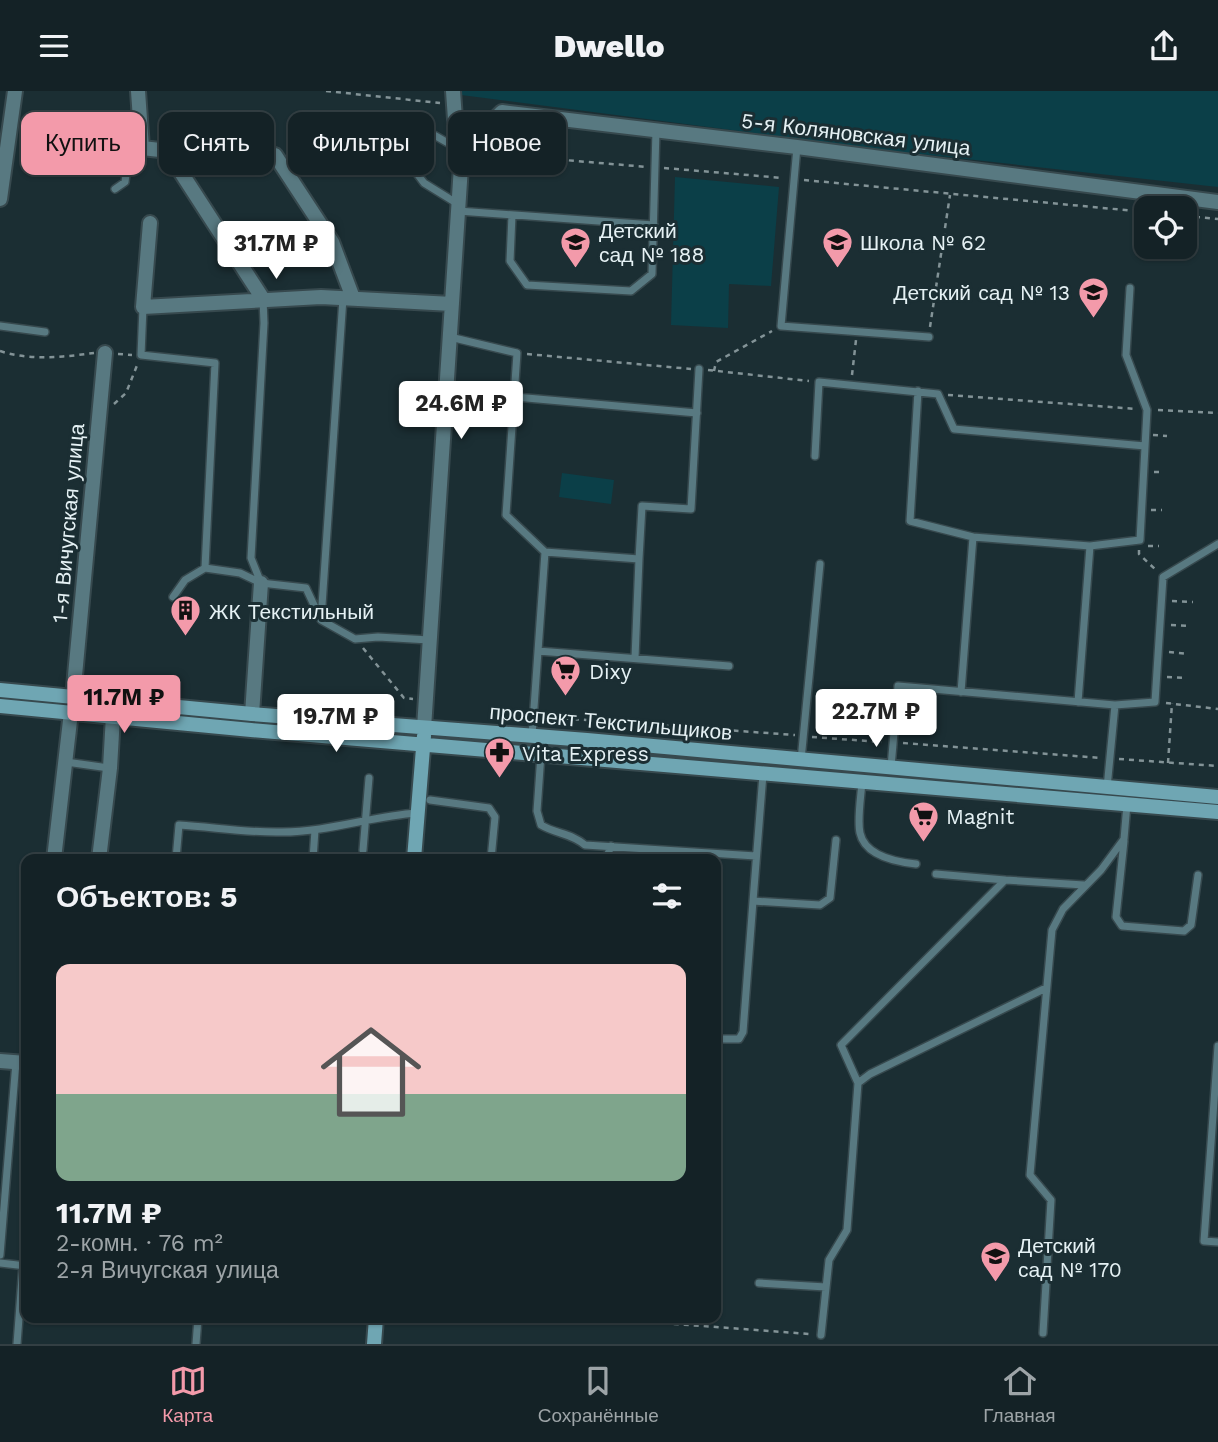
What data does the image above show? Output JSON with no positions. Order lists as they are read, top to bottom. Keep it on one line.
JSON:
{"streets":{"main road":["проспект Текстильщиков"],"street":["5-я Коляновская улица","1-я Вичугская улица"]},"crossings":[["1-я Вичугская улица","проспект Текстильщиков"]],"places":{"school or university":["Детский сад № 188","Школа № 62","Детский сад № 13","Детский сад № 170"],"building":["ЖК Текстильный"],"supermarket":["Dixy","Magnit"],"pharmacy":["Vita Express"]},"page":{"header":"Dwello","chip":["Купить","Снять","Фильтры","Новое"],"price":["31.7M ₽","24.6M ₽","11.7M ₽","22.7M ₽","19.7M ₽"],"heading":"Объектов: 5","list":[{"name":"11.7M ₽","note":"2-комн. · 76 m² · 2-я Вичугская улица"}],"tabs":["Карта","Сохранённые","Главная"]}}
